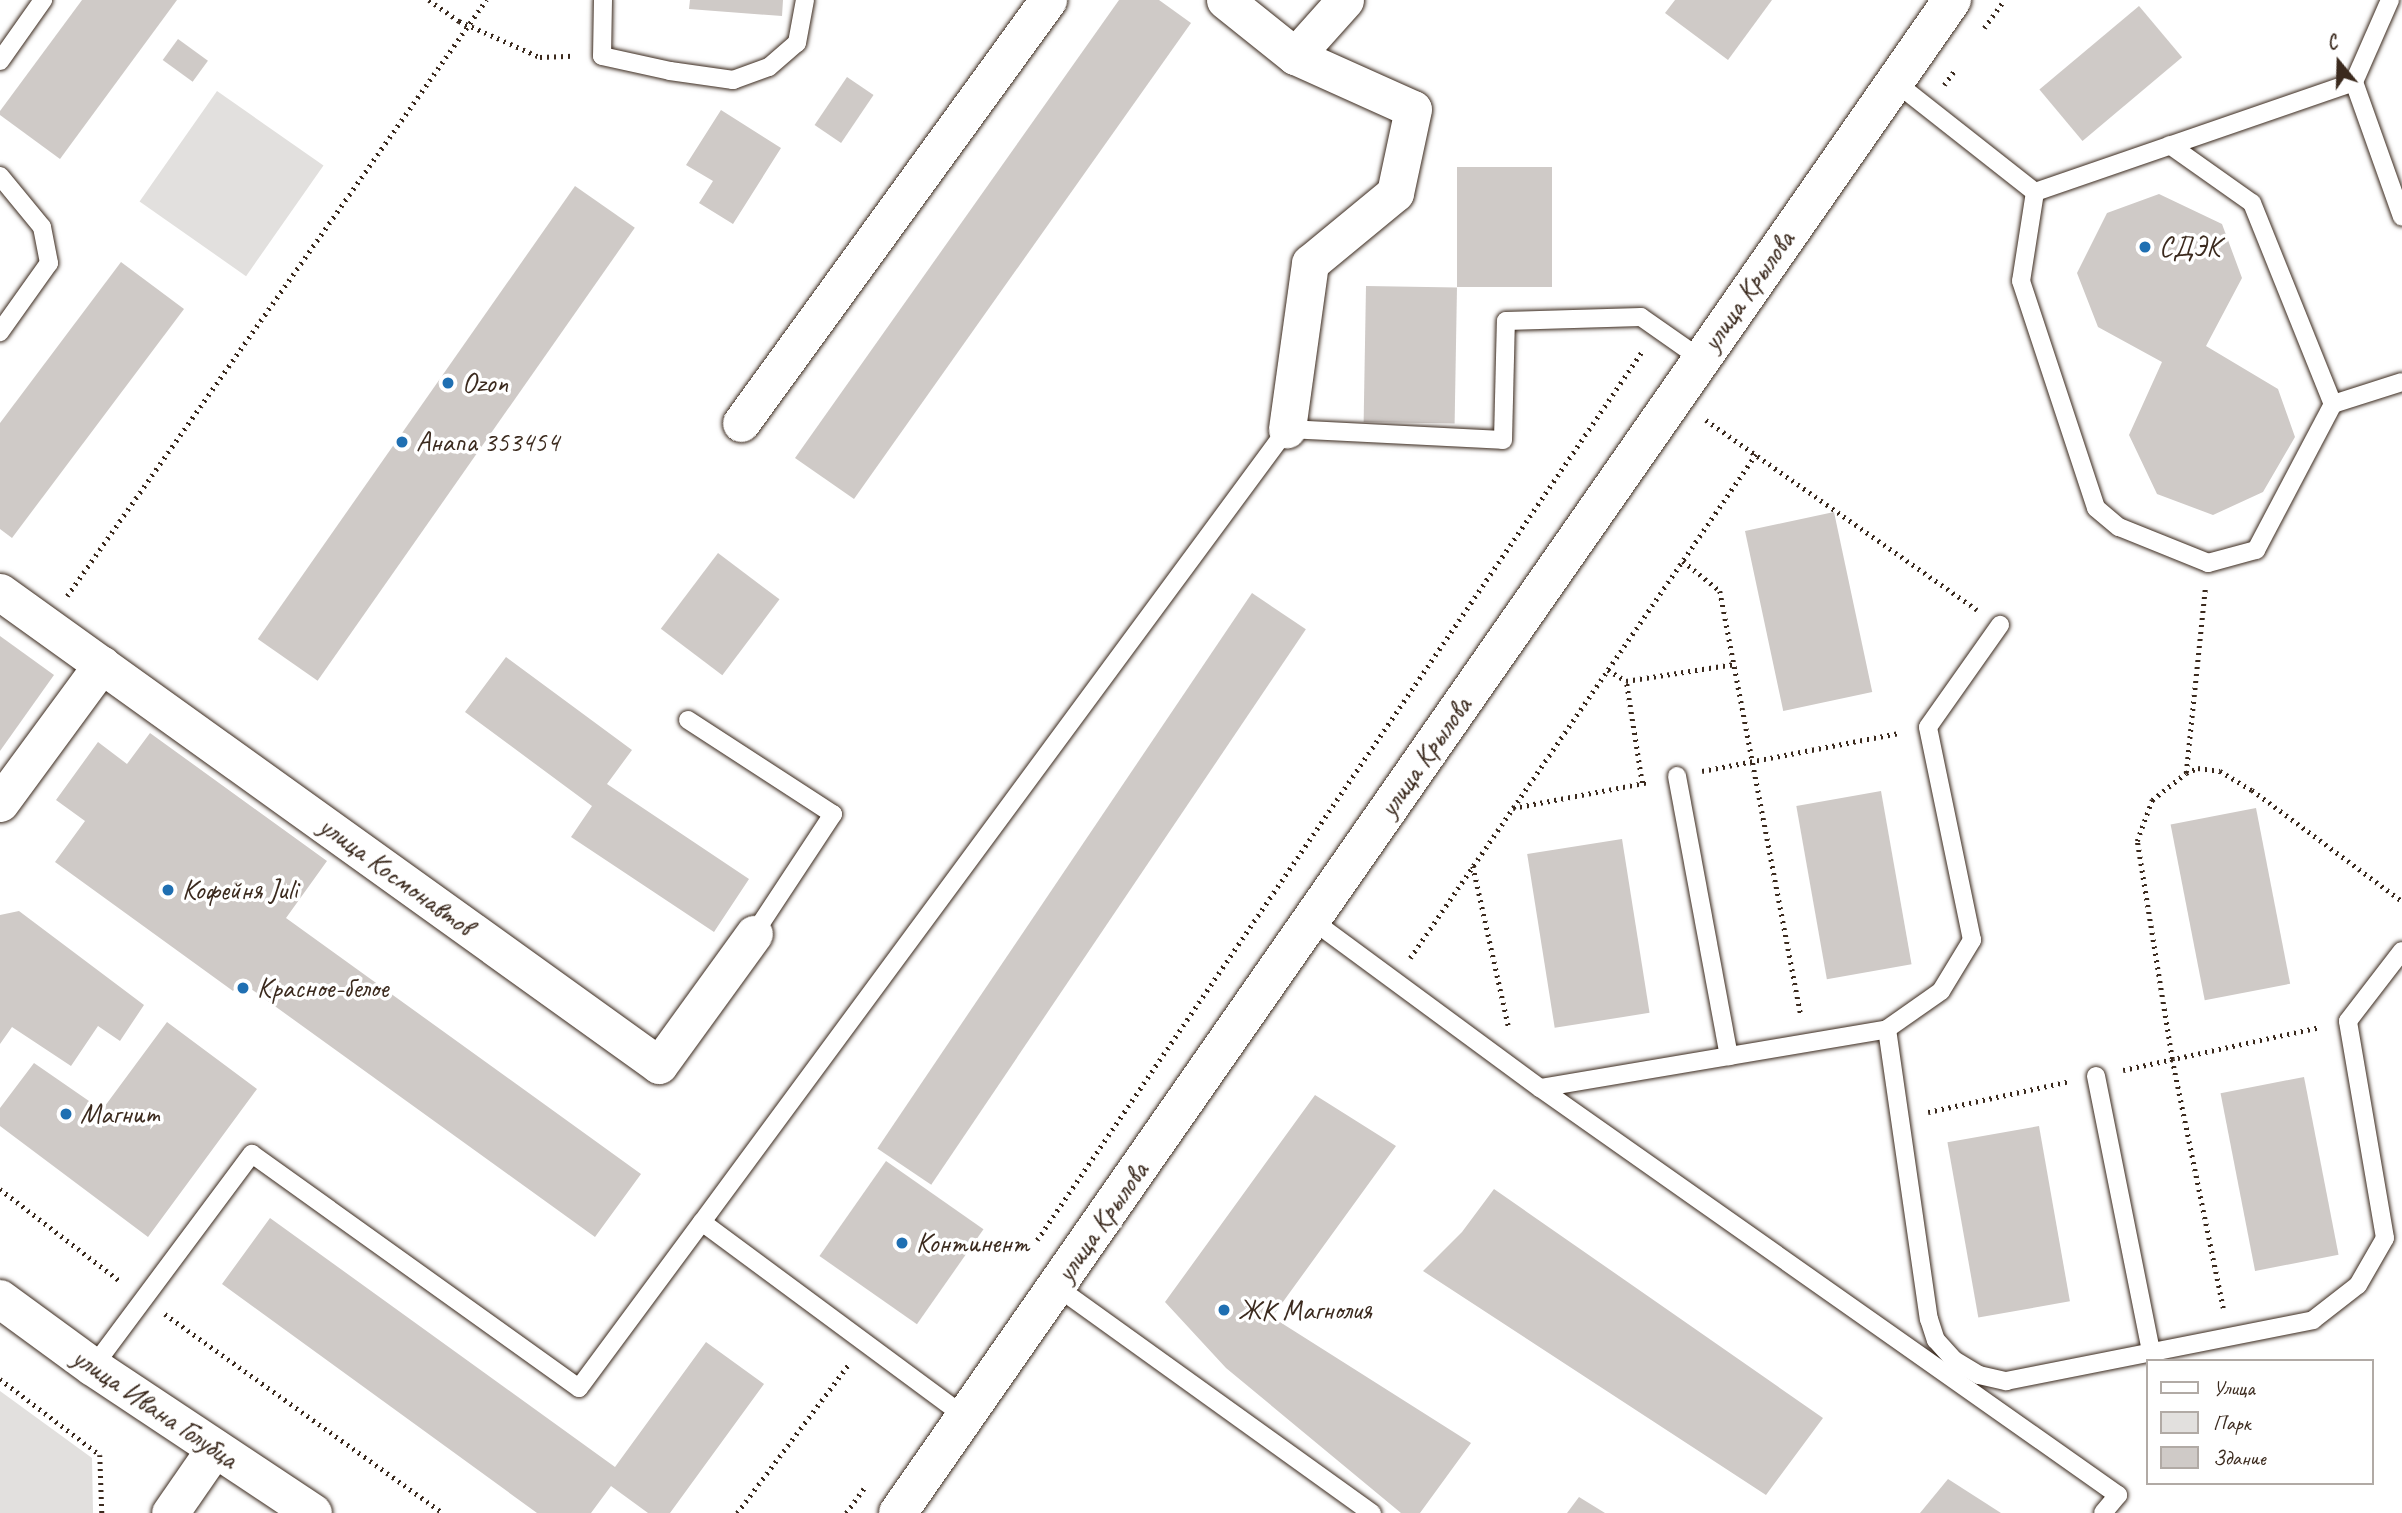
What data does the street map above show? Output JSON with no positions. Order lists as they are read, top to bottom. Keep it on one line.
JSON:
{"streets":{"street":["улица Крылова","улица Космонавтов","улица Ивана Голубца"]},"places":["СДЭК","Ozon","Анапа 353454","Кофейня Juli","Красное-белое","Магнит","Континент","ЖК Магнолия"],"legend":["Улица","Парк","Здание"],"north":"top"}
